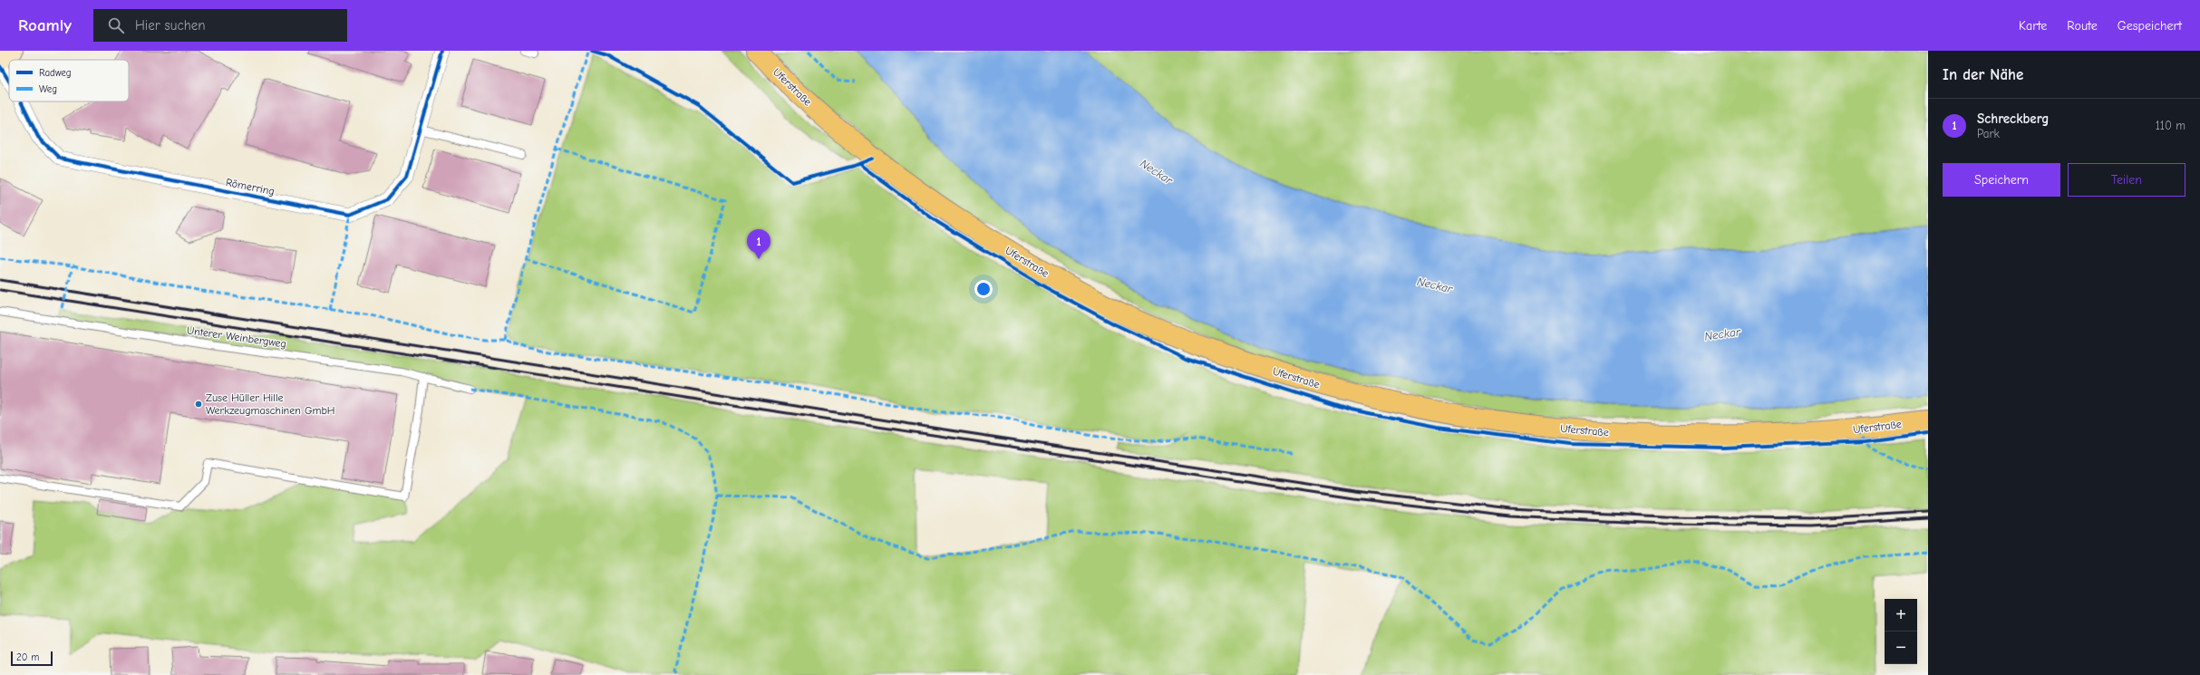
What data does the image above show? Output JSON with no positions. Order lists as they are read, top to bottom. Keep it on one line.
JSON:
{"streets":{"main road":["Uferstraße"],"street":["Römerring"],"lane":["Unterer Weinbergweg"]},"water":["Neckar"],"places":["Zuse Hüller Hille Werkzeugmaschinen GmbH"],"legend":["Radweg","Weg"],"scale_bar":"20 m","page":{"header":"Roamly","search":"Hier suchen","nav":["Karte","Route","Gespeichert"],"heading":"In der Nähe","list":[{"mark":"1","name":"Schreckberg","note":"Park","value":"110 m"}],"buttons":["Speichern","Teilen"],"pins":"1","map_buttons":["+","−"],"scale":"20 m"}}
